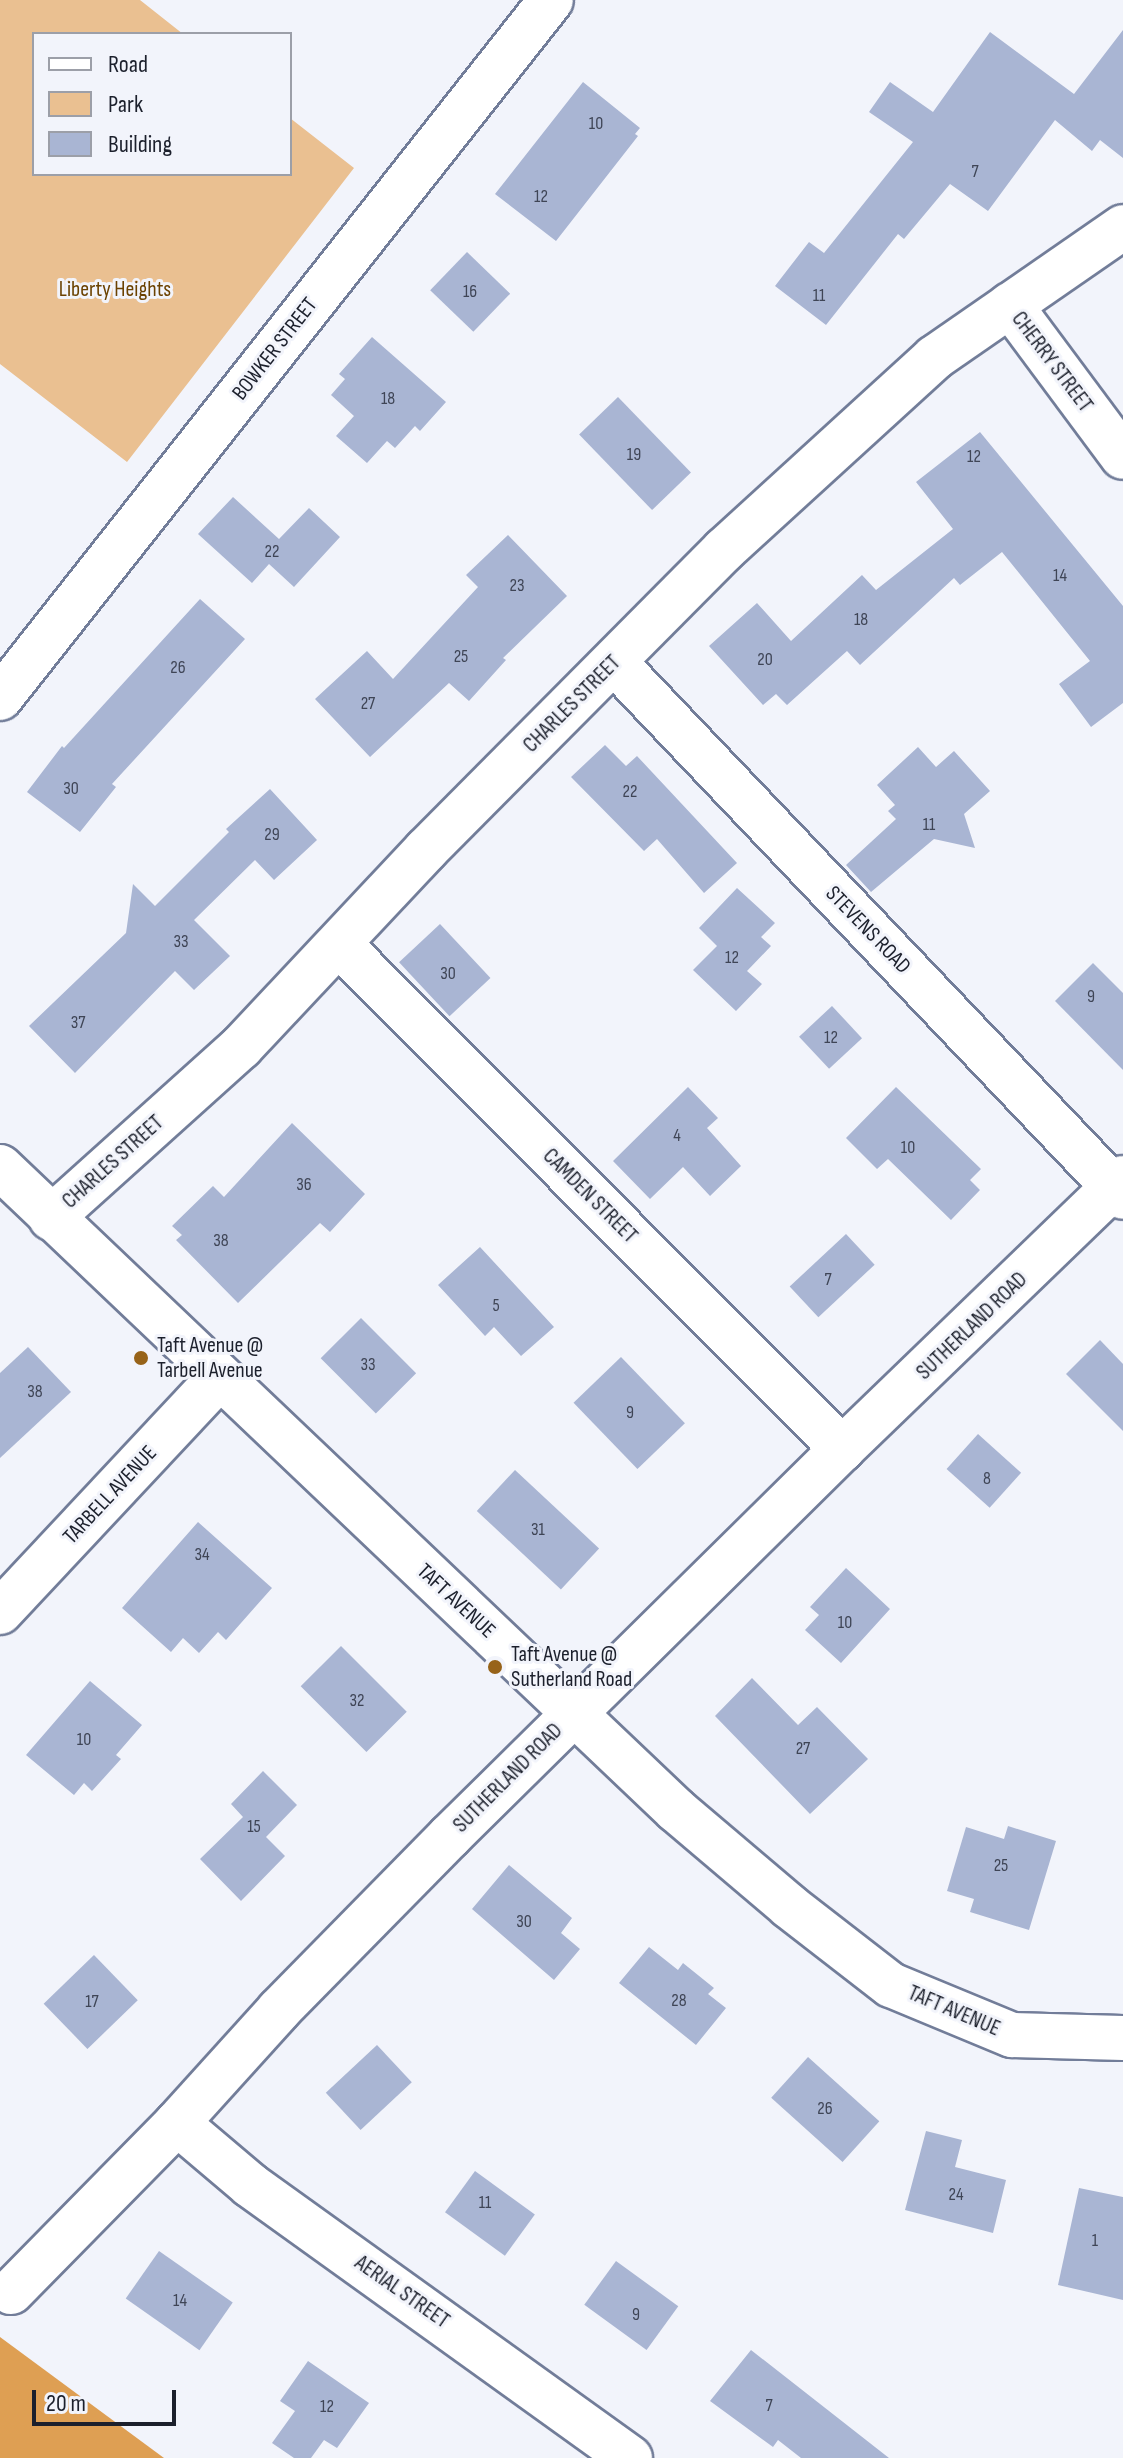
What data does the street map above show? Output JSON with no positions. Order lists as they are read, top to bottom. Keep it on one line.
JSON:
{"streets":{"street":["BOWKER STREET","CHERRY STREET","CHARLES STREET","STEVENS ROAD","CAMDEN STREET","SUTHERLAND ROAD","TARBELL AVENUE","TAFT AVENUE","AERIAL STREET"]},"crossings":[["CHERRY STREET","CHARLES STREET"],["CHARLES STREET","STEVENS ROAD"],["CHARLES STREET","CAMDEN STREET"],["CHARLES STREET","TAFT AVENUE"],["STEVENS ROAD","SUTHERLAND ROAD"],["CAMDEN STREET","SUTHERLAND ROAD"],["SUTHERLAND ROAD","TAFT AVENUE"],["SUTHERLAND ROAD","AERIAL STREET"],["TARBELL AVENUE","TAFT AVENUE"]],"parks":["Liberty Heights"],"places":["Taft Avenue @ Tarbell Avenue","Taft Avenue @ Sutherland Road"],"house_numbers":["10","7","12","16","11","18","19","12","22","14","23","18","25","20","26","27","30","22","11","29","33","12","30","9","37","12","4","10","36","38","7","5","33","38","9","8","31","34","10","32","10","27","15","25","30","28","17","26","24","11","1","14","9","7","12"],"legend":["Road","Park","Building"],"scale_bar":"20 m"}
